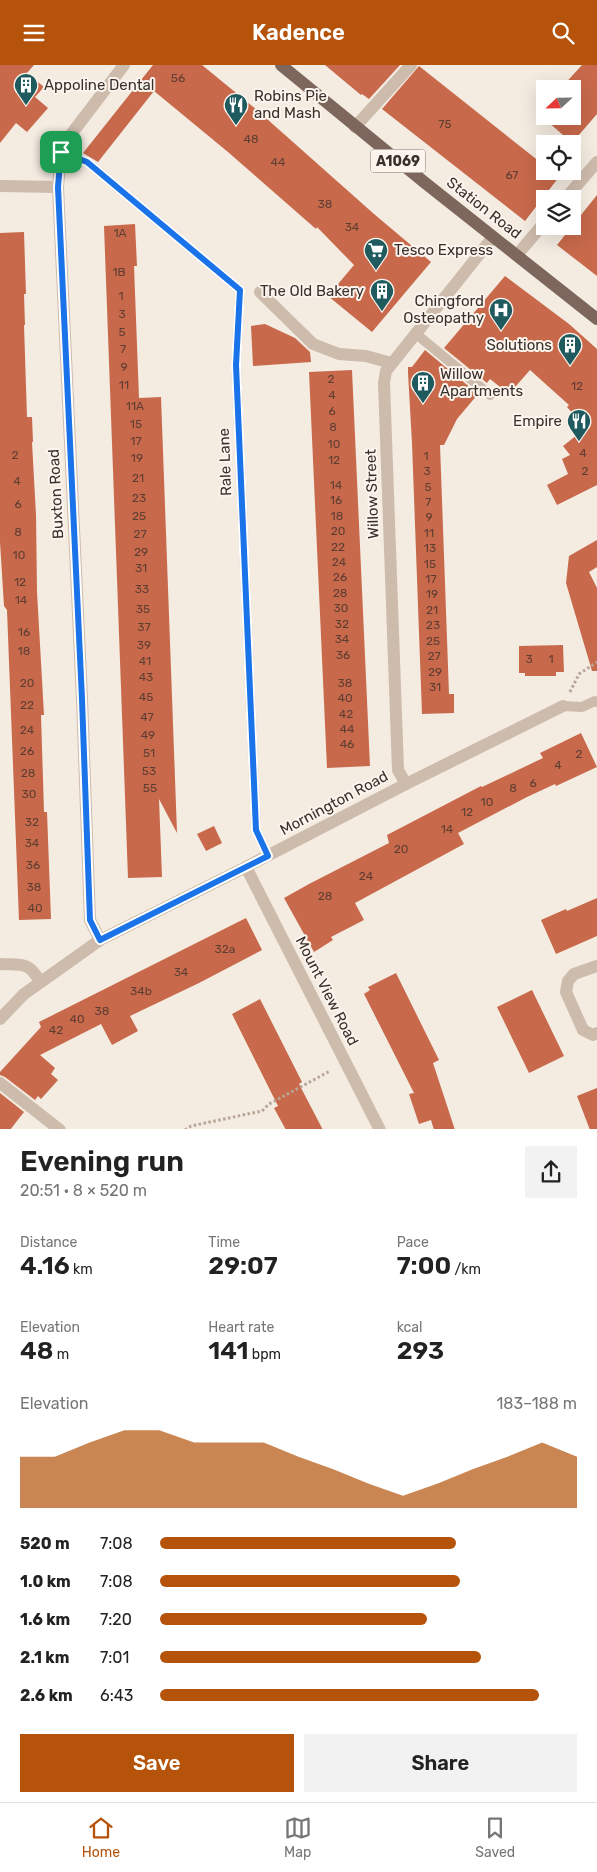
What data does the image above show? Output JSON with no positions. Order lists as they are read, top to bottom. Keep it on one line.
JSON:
{"streets":{"main road":["A1069","Station Road"],"street":["Buxton Road","Willow Street","Mornington Road","Mount View Road"],"lane":["Rale Lane"]},"crossings":[["Station Road","Willow Street"],["Rale Lane","Buxton Road"],["Rale Lane","Mornington Road"],["Buxton Road","Mornington Road"],["Willow Street","Mornington Road"],["Mornington Road","Mount View Road"]],"places":{"building":["Appoline Dental","The Old Bakery","Solutions","Willow Apartments"],"restaurant":["Robins Pie and Mash","Empire"],"supermarket":["Tesco Express"],"hospital":["Chingford Osteopathy"]},"house_numbers":["56","75","48","44","67","38","34","1A","1B","1","3","5","7","9","2","11","12","4","11A","6","15","8","17","10","4","2","1","19","12","3","2","21","4","14","5","23","16","7","6","25","18","9","20","8","11","27","22","13","29","10","24","15","31","26","17","12","33","28","19","14","30","35","21","32","23","37","16","34","25","39","18","36","27","3","1","41","29","43","20","38","31","45","40","22","42","47","44","24","49","46","26","51","2","4","53","28","6","55","8","30","10","12","32","14","34","20","36","24","38","28","40","32a","34","34b","38","40","42"],"north":"left","page":{"header":"Kadence","heading":["Evening run","20:51 · 8 × 520 m"],"stats":[["Distance","4.16 km"],["Time","29:07"],["Pace","7:00 /km"],["Elevation","48 m"],["Heart rate","141 bpm"],["kcal","293"]],"chart":["Elevation","183–188 m"],"list":[{"name":"520 m","note":"7:08"},{"name":"1.0 km","note":"7:08"},{"name":"1.6 km","note":"7:20"},{"name":"2.1 km","note":"7:01"},{"name":"2.6 km","note":"6:43"}],"buttons":["Save","Share"],"tabs":["Home","Map","Saved"]}}
